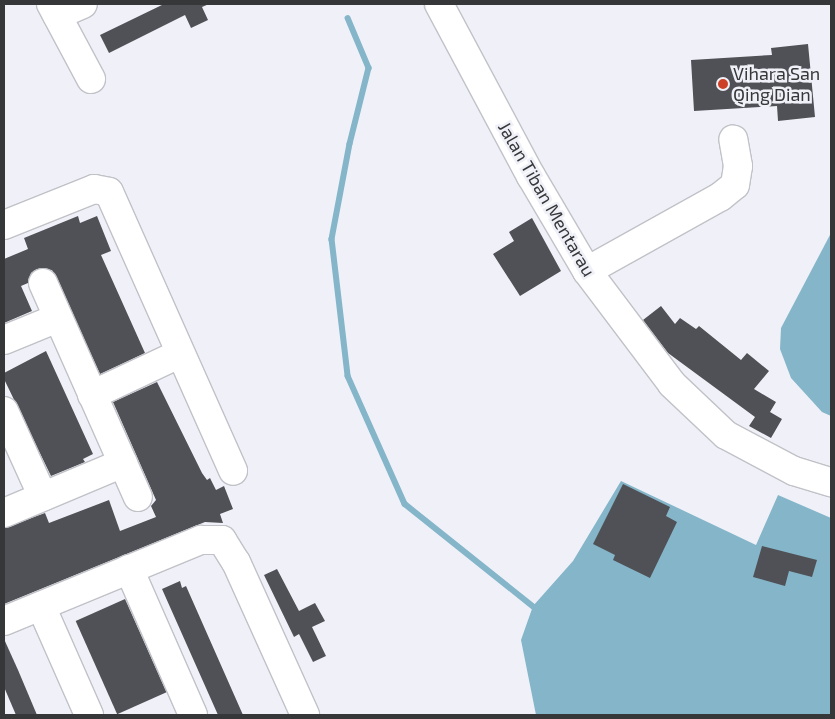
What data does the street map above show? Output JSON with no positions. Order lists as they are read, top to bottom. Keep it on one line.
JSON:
{"streets":{"street":["Jalan Tiban Mentarau"]},"places":["Vihara San Qing Dian"]}
